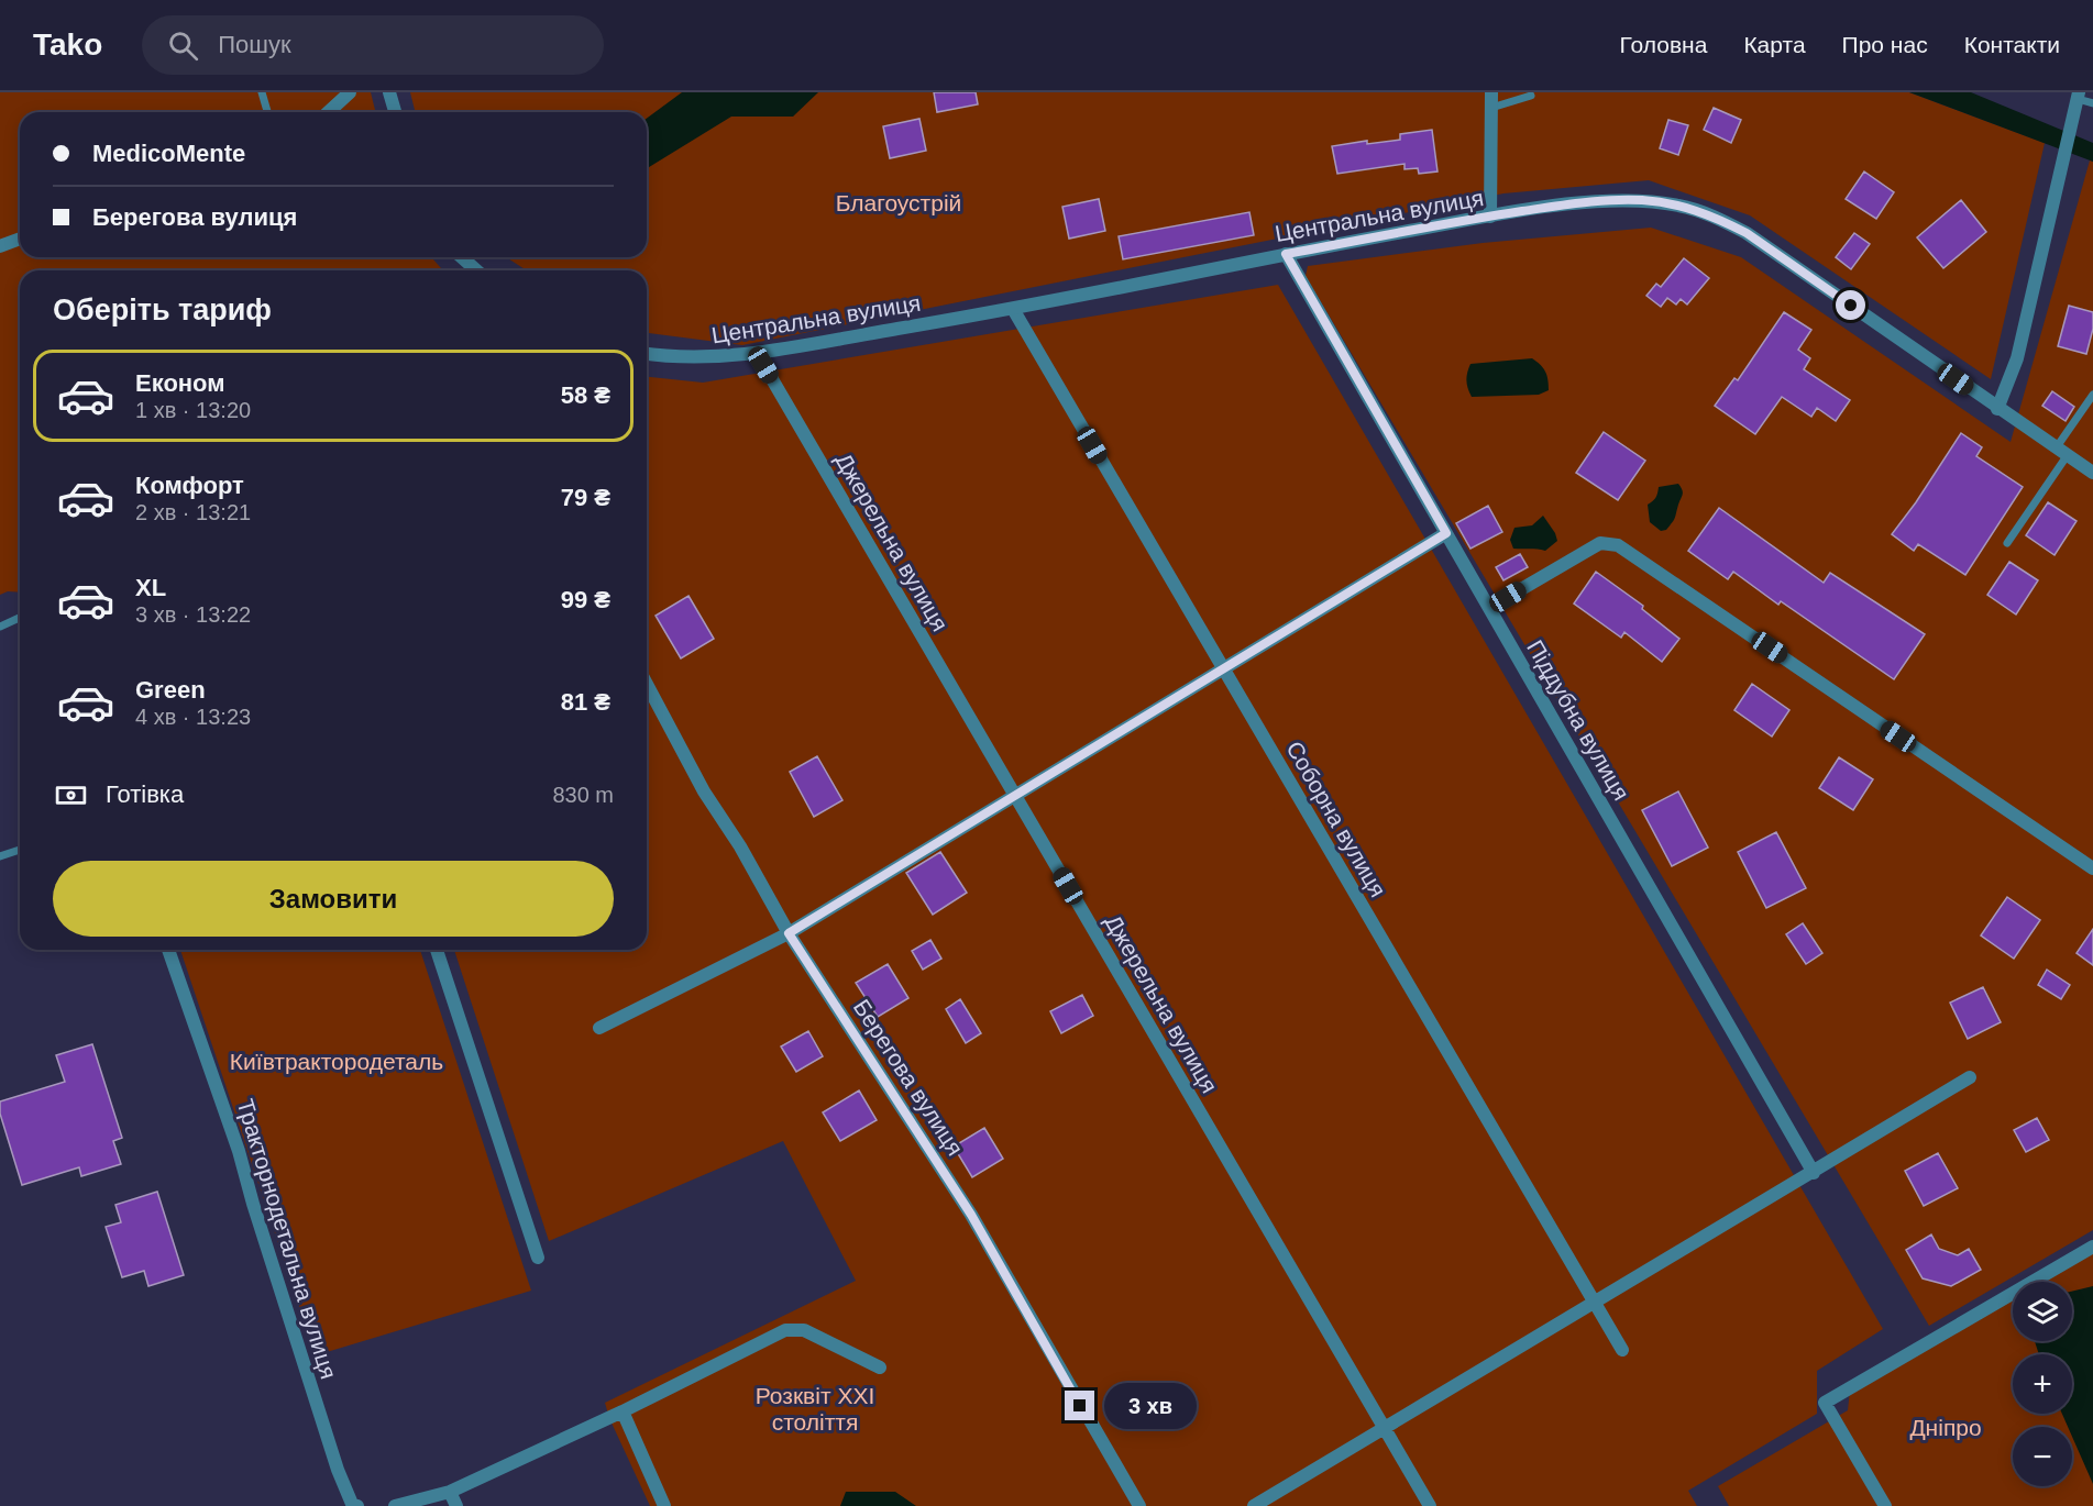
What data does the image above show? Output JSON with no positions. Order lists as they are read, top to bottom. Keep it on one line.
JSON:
{"streets":{"street":["Центральна вулиця","Джерельна вулиця","Піддубна вулиця","Соборна вулиця","Берегова вулиця","Тракторнодетальна вулиця"]},"crossings":[["Центральна вулиця","Джерельна вулиця"],["Центральна вулиця","Піддубна вулиця"],["Центральна вулиця","Соборна вулиця"]],"parks":["Благоустрій","Київтрактородеталь","Розквіт XXI століття","Дніпро"],"page":{"header":"Tako","search":"Пошук","nav":["Головна","Карта","Про нас","Контакти"],"banner":["MedicoMente","Берегова вулиця"],"heading":"Оберіть тариф","list":[{"name":"Економ","note":"1 хв · 13:20","value":"58 ₴"},{"name":"Комфорт","note":"2 хв · 13:21","value":"79 ₴"},{"name":"XL","note":"3 хв · 13:22","value":"99 ₴"},{"name":"Green","note":"4 хв · 13:23","value":"81 ₴"}],"pay":["Готівка","830 m"],"buttons":"Замовити","map_buttons":["+","−"],"bubble":"3 хв"}}
